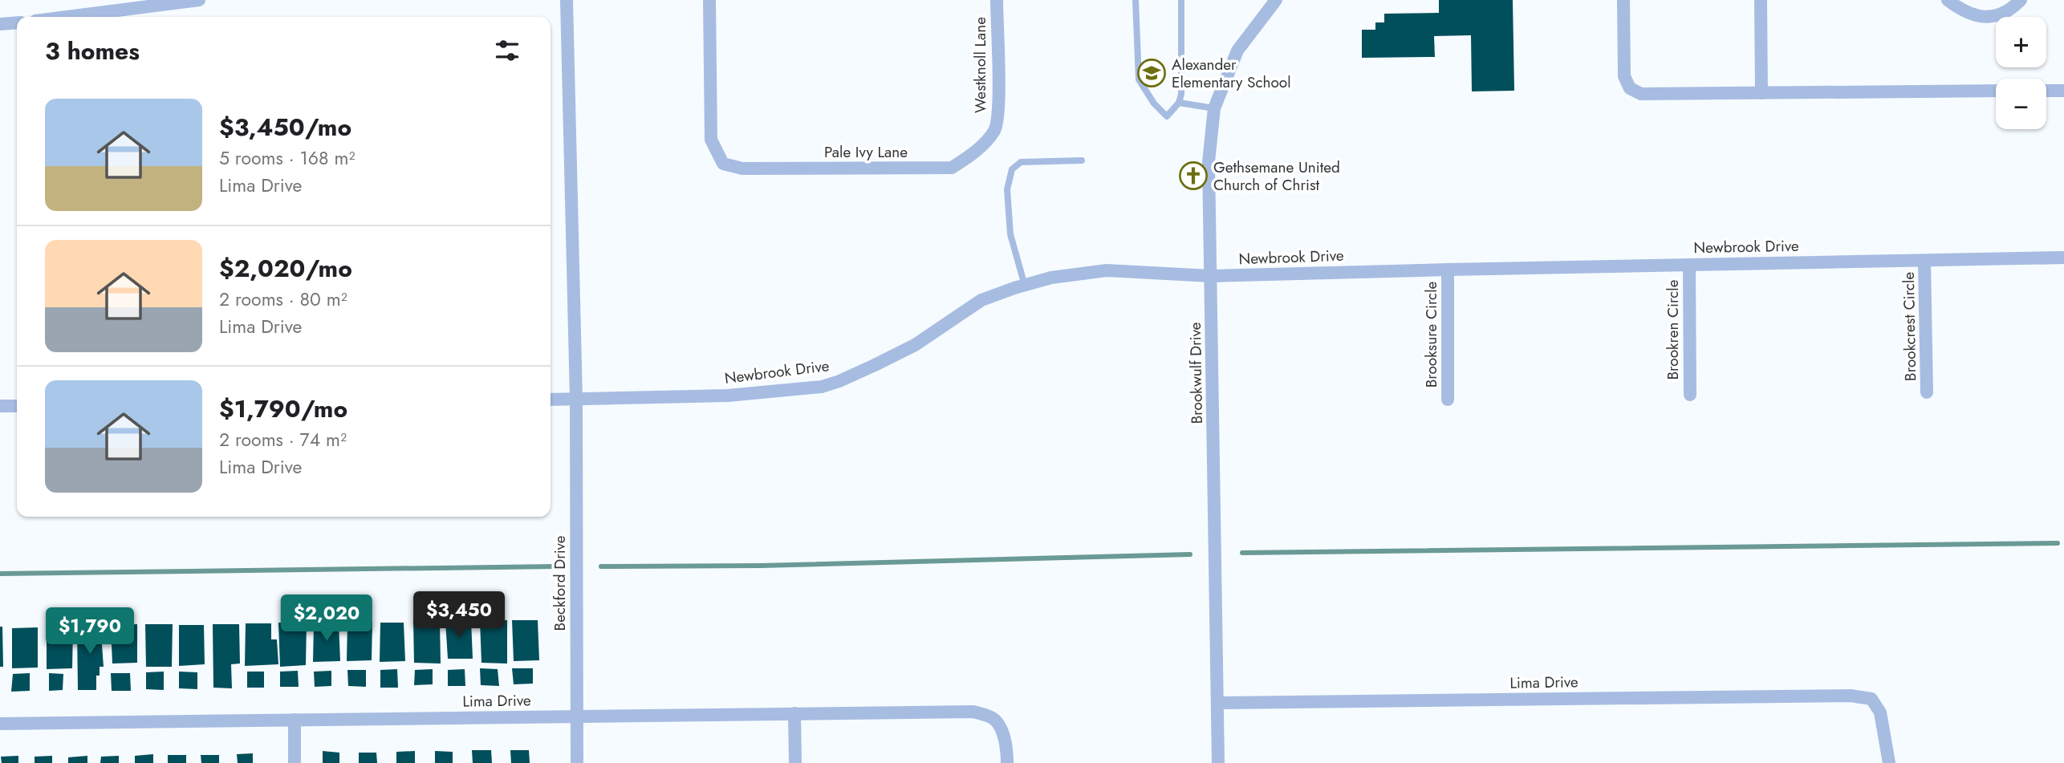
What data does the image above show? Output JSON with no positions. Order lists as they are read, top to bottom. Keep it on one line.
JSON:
{"streets":{"street":["Westknoll Lane","Pale Ivy Lane","Newbrook Drive","Brookcrest Circle","Brookren Circle","Brooksure Circle","Brookwulf Drive","Beckford Drive","Lima Drive"]},"crossings":[["Westknoll Lane","Pale Ivy Lane"],["Newbrook Drive","Brookcrest Circle"],["Newbrook Drive","Brookren Circle"],["Newbrook Drive","Brooksure Circle"],["Newbrook Drive","Brookwulf Drive"],["Newbrook Drive","Beckford Drive"],["Brookwulf Drive","Lima Drive"],["Beckford Drive","Lima Drive"]],"places":{"school or university":["Alexander Elementary School"],"church":["Gethsemane United Church of Christ"]},"page":{"map_buttons":["+","−"],"heading":"3 homes","list":[{"name":"$3,450/mo","note":"5 rooms · 168 m² · Lima Drive"},{"name":"$2,020/mo","note":"2 rooms · 80 m² · Lima Drive"},{"name":"$1,790/mo","note":"2 rooms · 74 m² · Lima Drive"}],"price":["$3,450","$2,020","$1,790"]}}
